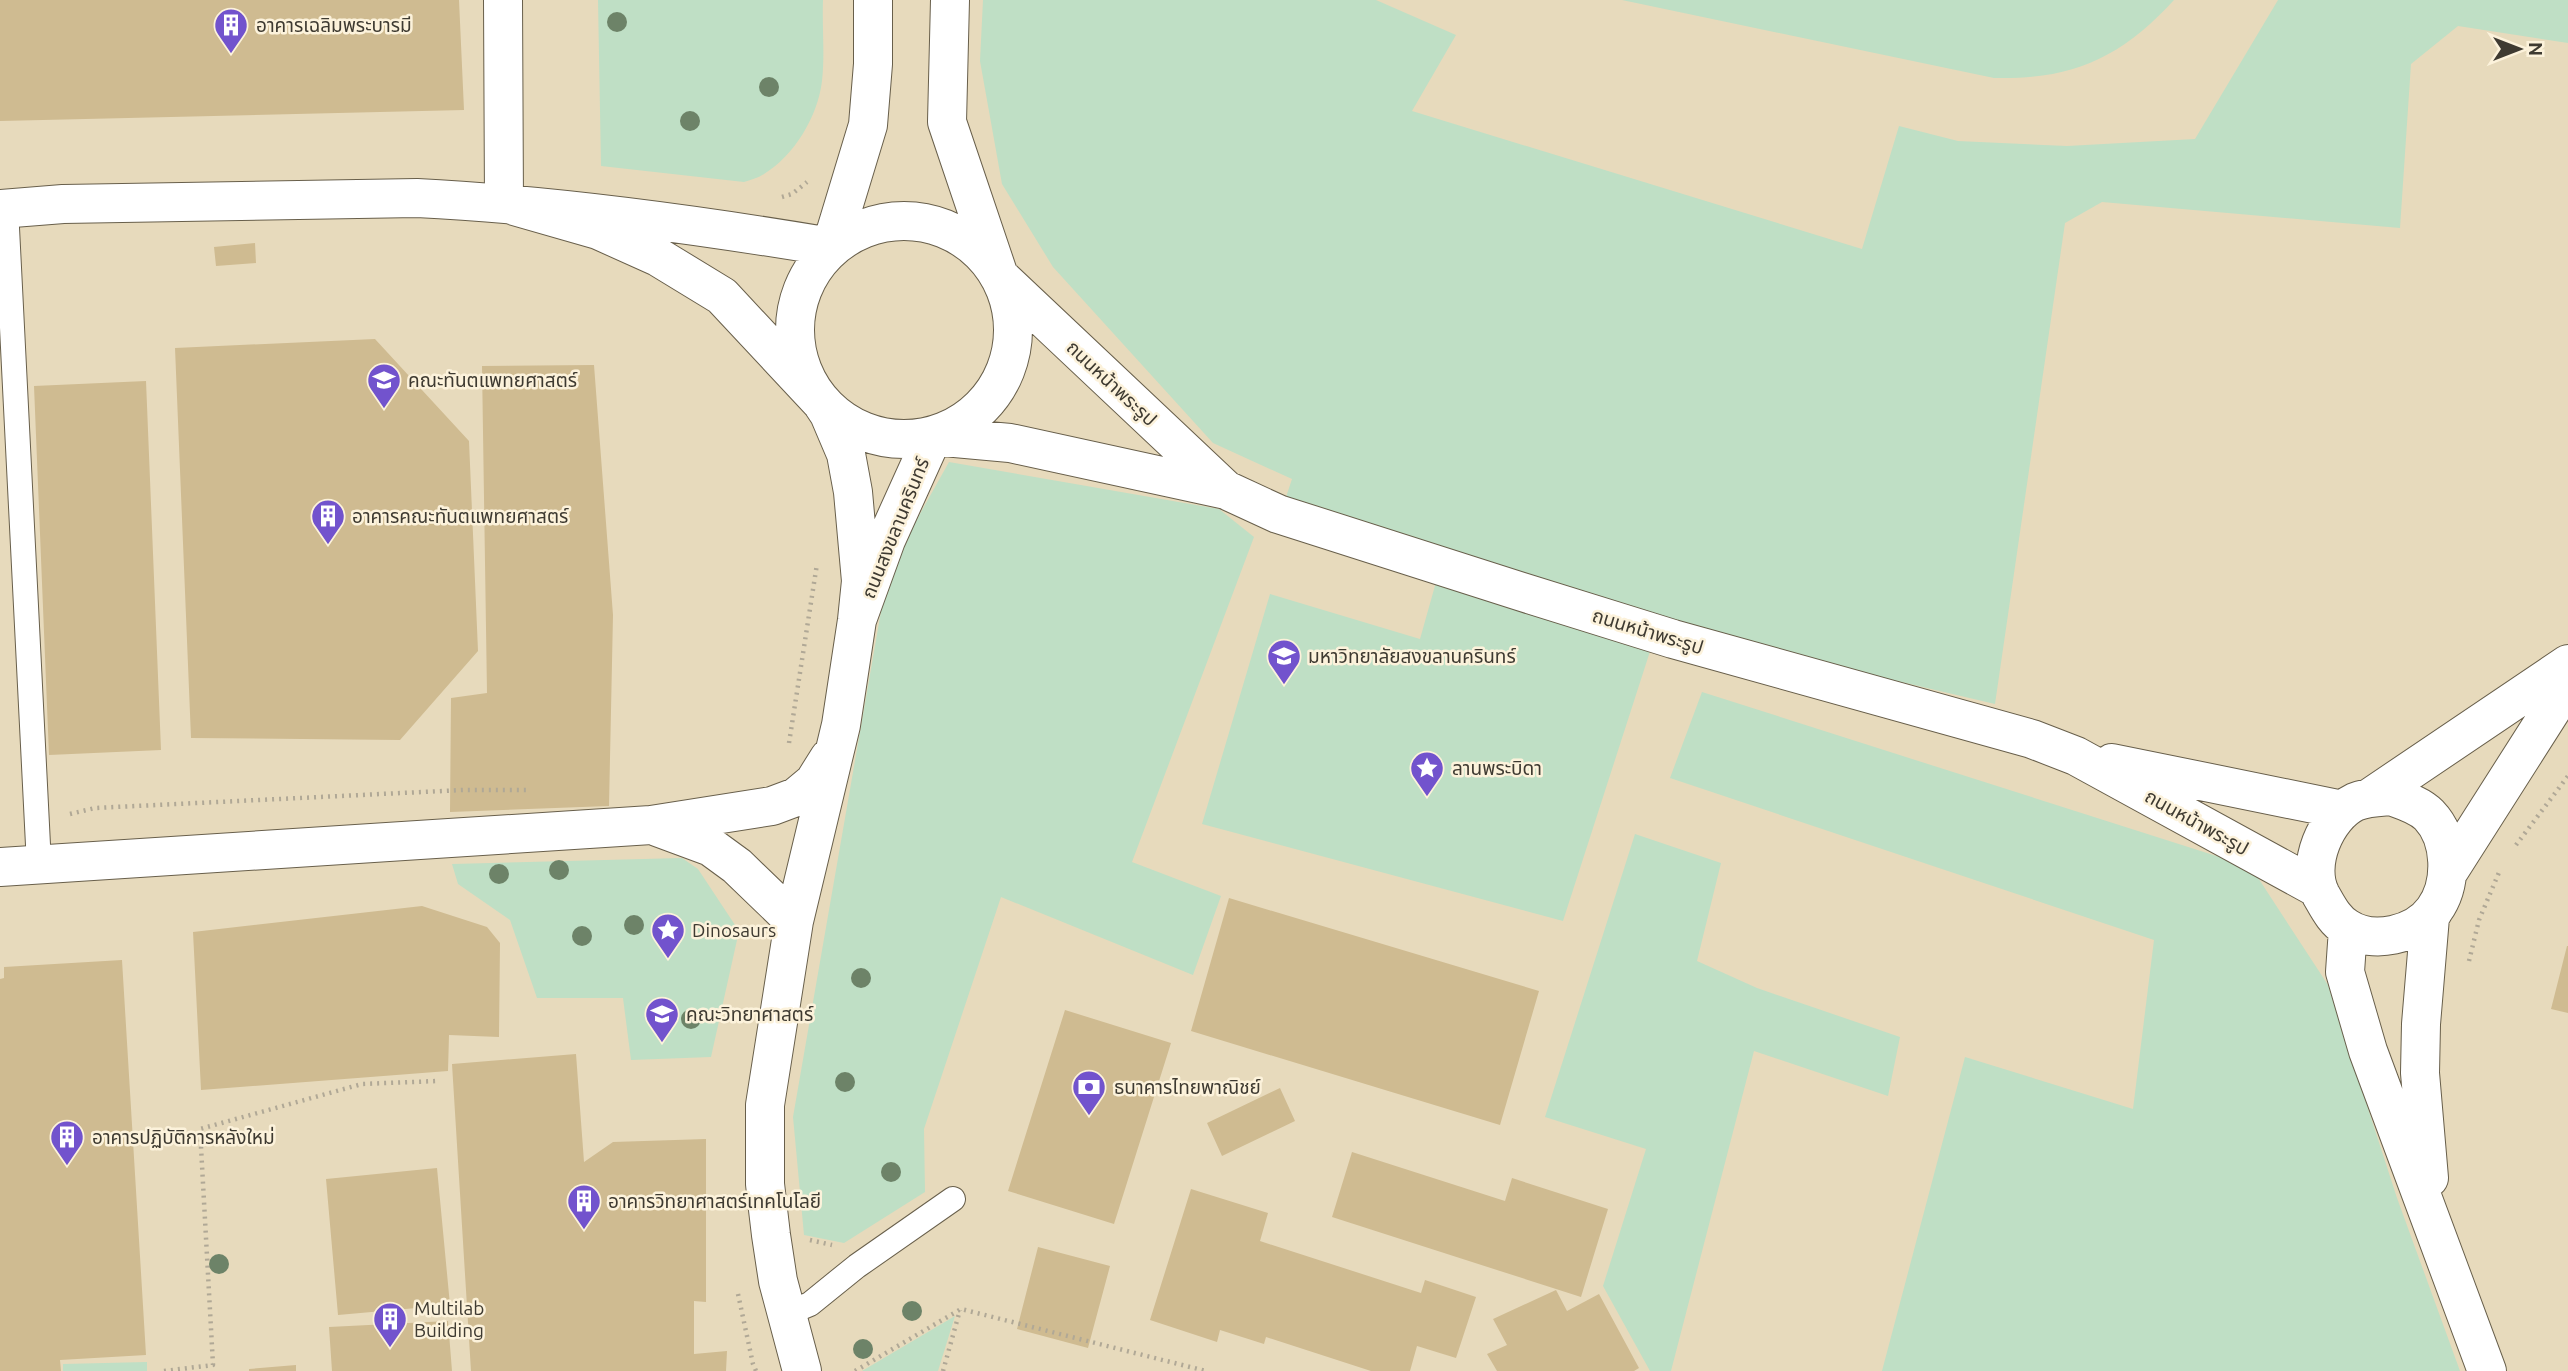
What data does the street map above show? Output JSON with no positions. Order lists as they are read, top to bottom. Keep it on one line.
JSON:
{"streets":{"street":["ถนนหน้าพระรูป","ถนนสงขลานครินทร์"]},"crossings":[["ถนนหน้าพระรูป","ถนนสงขลานครินทร์"]],"places":{"building":["อาคารเฉลิมพระบารมี","อาคารคณะทันตแพทยศาสตร์","อาคารปฏิบัติการหลังใหม่","อาคารวิทยาศาสตร์เทคโนโลยี","Multilab Building"],"school or university":["คณะทันตแพทยศาสตร์","มหาวิทยาลัยสงขลานครินทร์","คณะวิทยาศาสตร์"],"place":["ลานพระบิดา","Dinosaurs"],"bank":["ธนาคารไทยพาณิชย์"]},"north":"right"}
